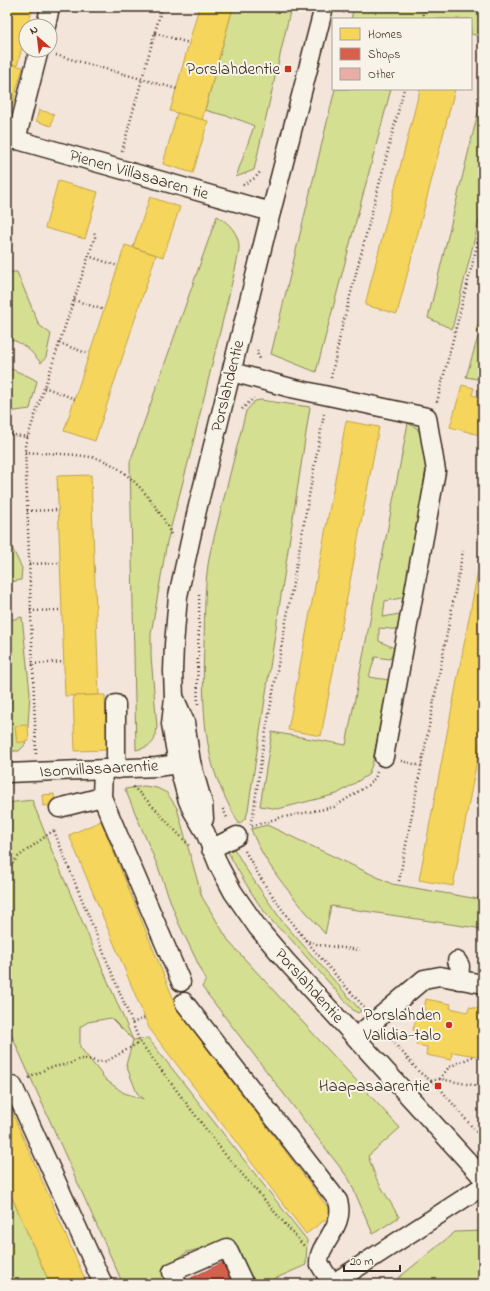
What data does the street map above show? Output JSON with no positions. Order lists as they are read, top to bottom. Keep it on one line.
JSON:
{"streets":{"street":["Pienen Villasaaren tie","Porslahdentie","Isonvillasaarentie"]},"crossings":[["Pienen Villasaaren tie","Porslahdentie"],["Porslahdentie","Isonvillasaarentie"]],"places":{"transit":["Porslahdentie","Haapasaarentie"],"other":["Porslahden Validia-talo"]},"legend":["Homes","Shops","Other"],"scale_bar":"20 m","north":"top left"}
